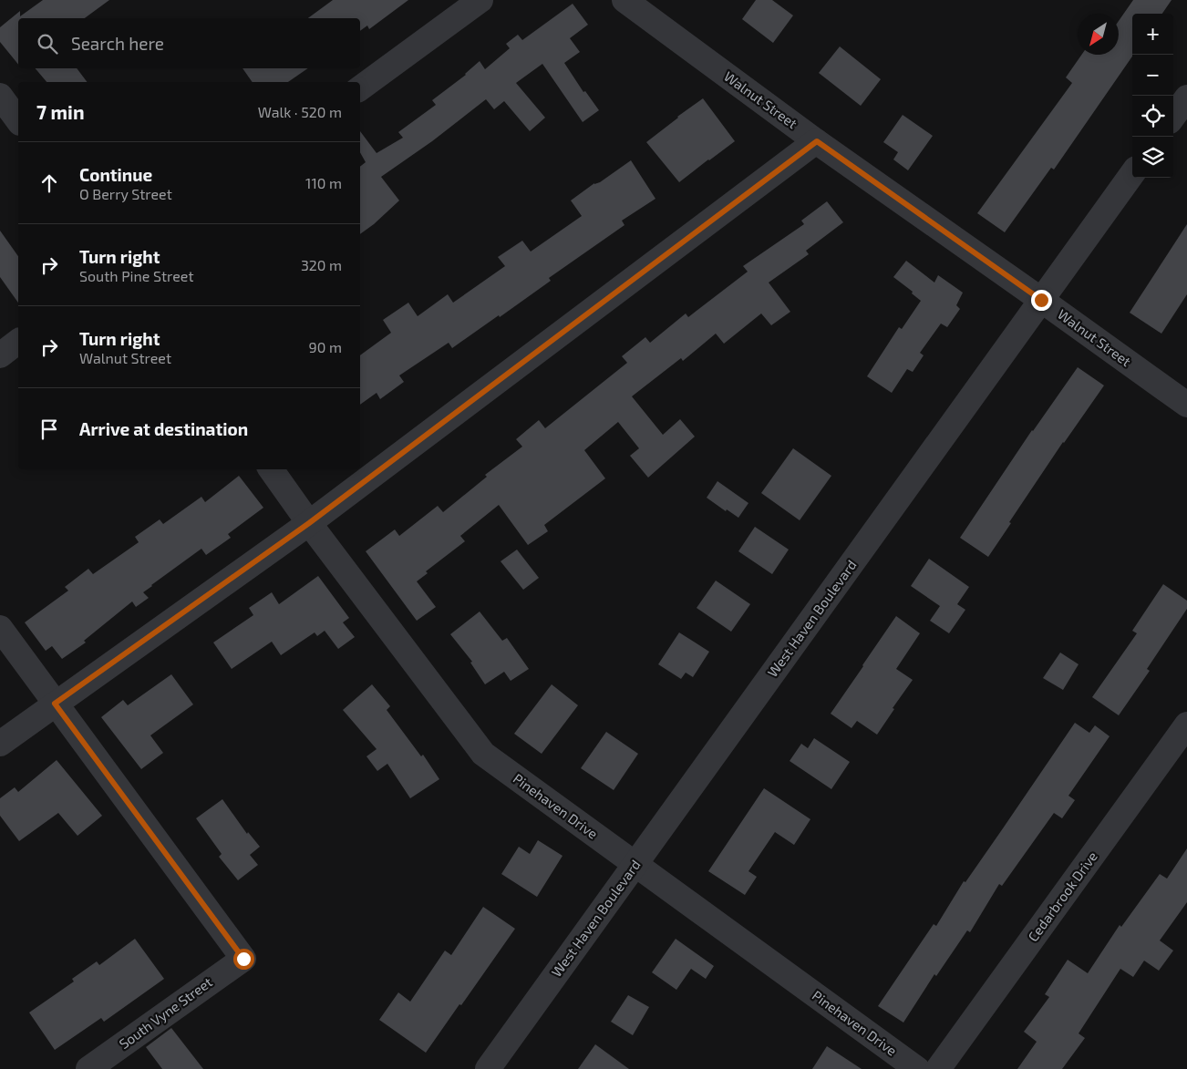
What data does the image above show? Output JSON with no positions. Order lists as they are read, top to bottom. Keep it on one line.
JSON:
{"streets":{"street":["Walnut Street","West Haven Boulevard","Pinehaven Drive","Cedarbrook Drive","South Vyne Street"]},"crossings":[["Walnut Street","West Haven Boulevard"],["West Haven Boulevard","Pinehaven Drive"]],"north":"bottom left","page":{"map_buttons":["+","−"],"search":"Search here","heading":["7 min","Walk · 520 m"],"list":[["Continue","O Berry Street","110 m"],["Turn right","South Pine Street","320 m"],["Turn right","Walnut Street","90 m"],"Arrive at destination"]}}
